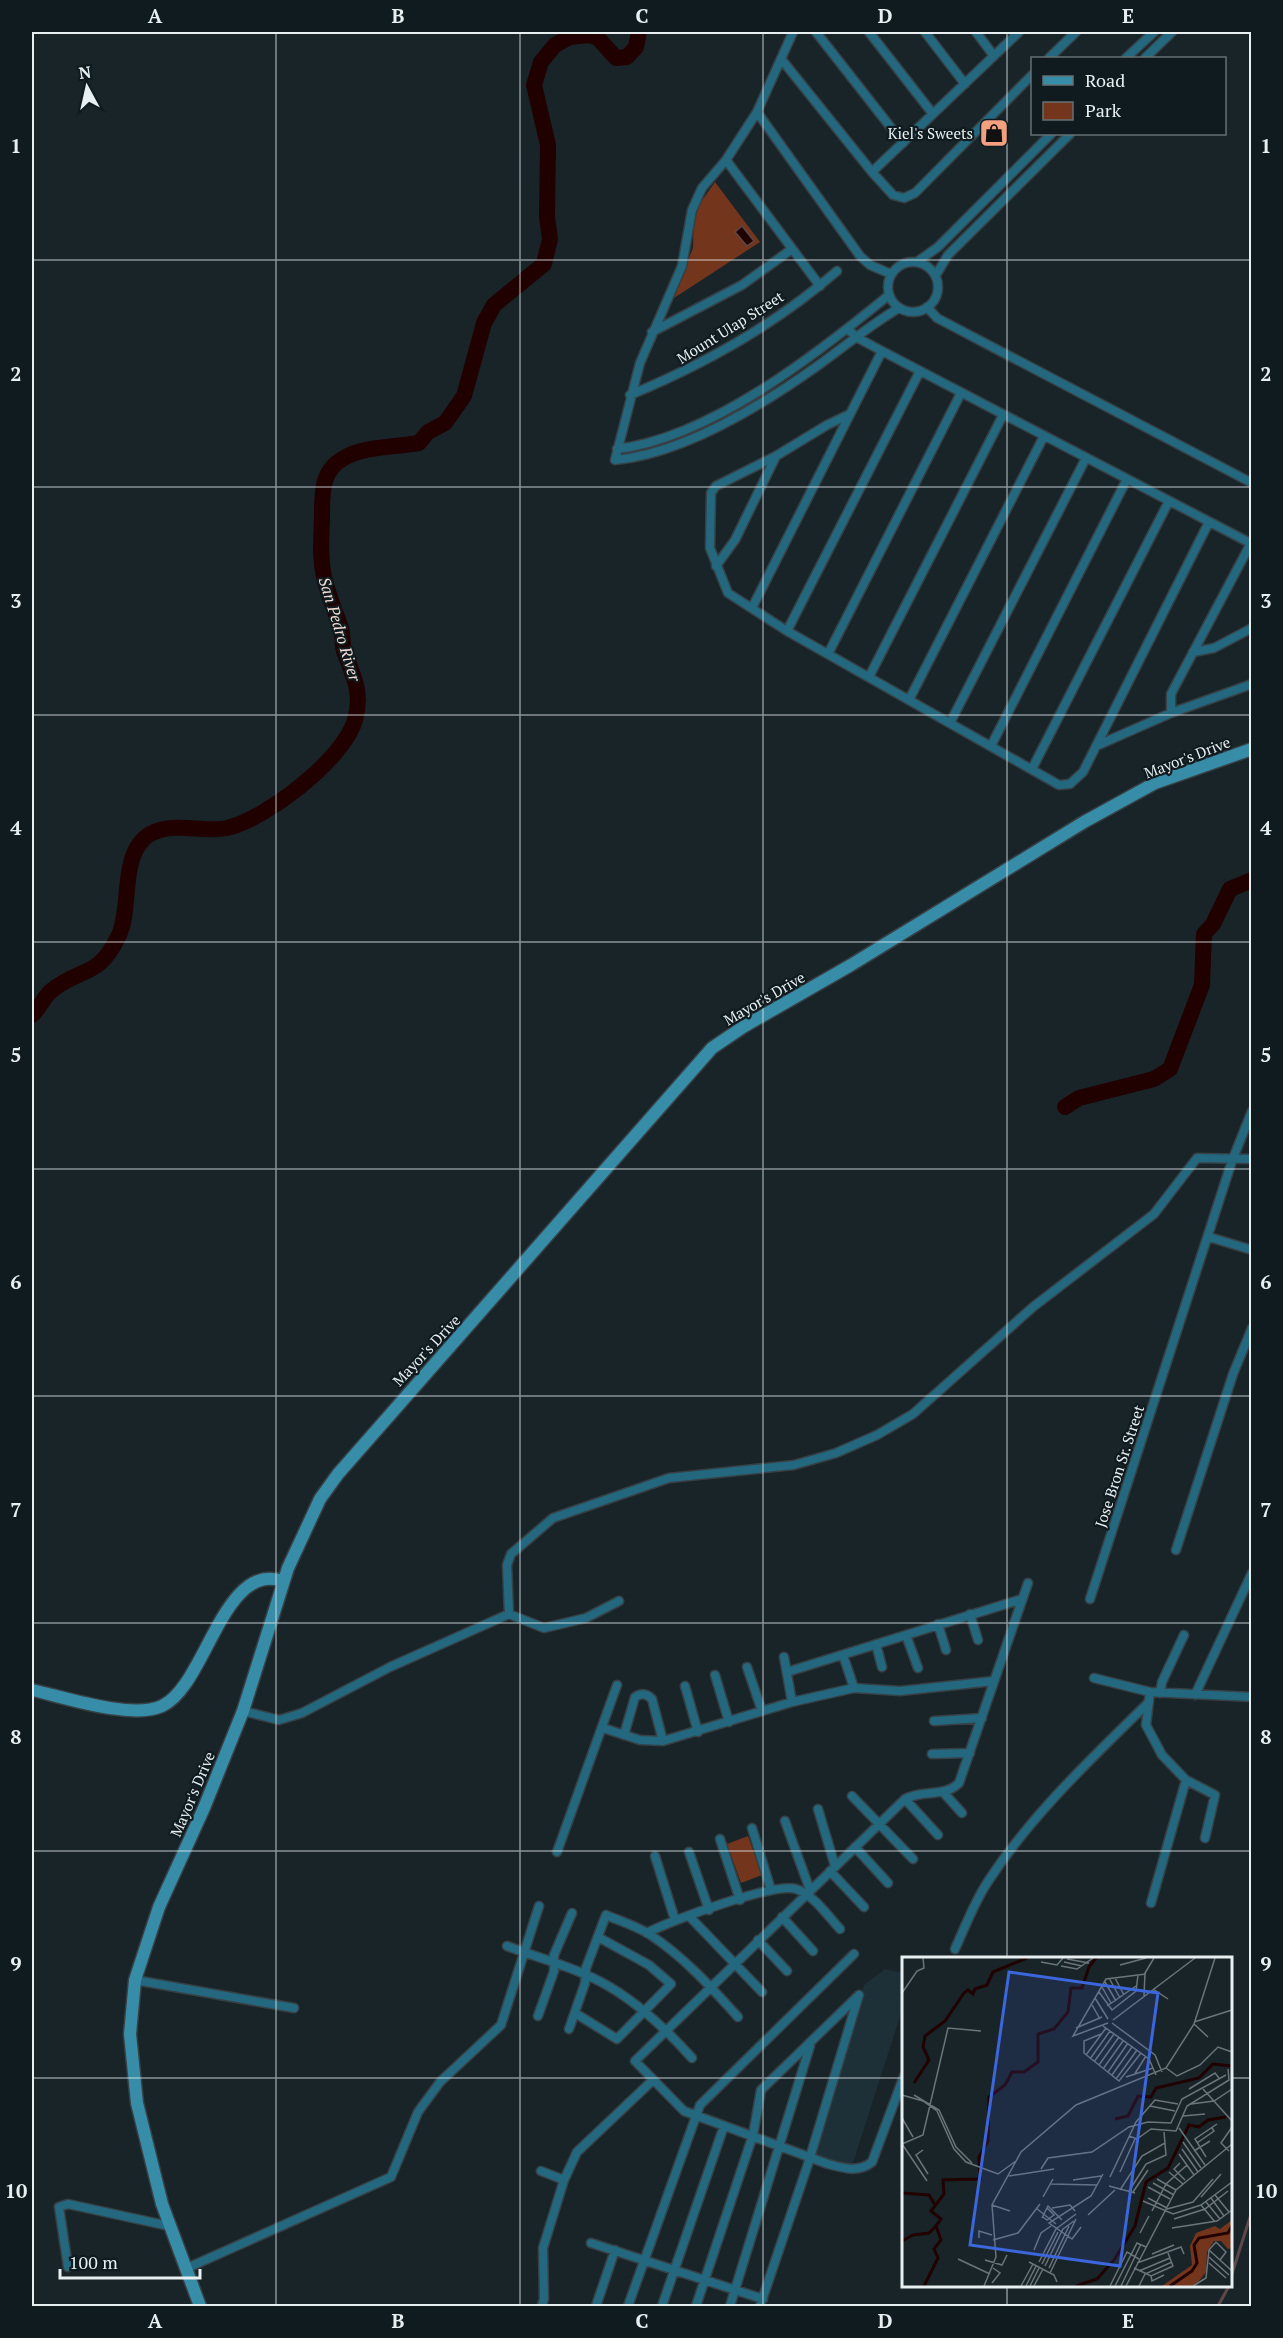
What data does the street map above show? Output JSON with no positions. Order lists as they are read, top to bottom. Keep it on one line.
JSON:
{"streets":{"street":["Mount Ulap Street","Mayor's Drive","Jose Bron Sr. Street"]},"water":["San Pedro River"],"places":{"shop":["Kiel's Sweets"]},"legend":["Road","Park"],"scale_bar":"100 m","north":"top","grid":{"columns":["A","B","C","D","E"],"rows":["1","2","3","4","5","6","7","8","9","10"]}}
